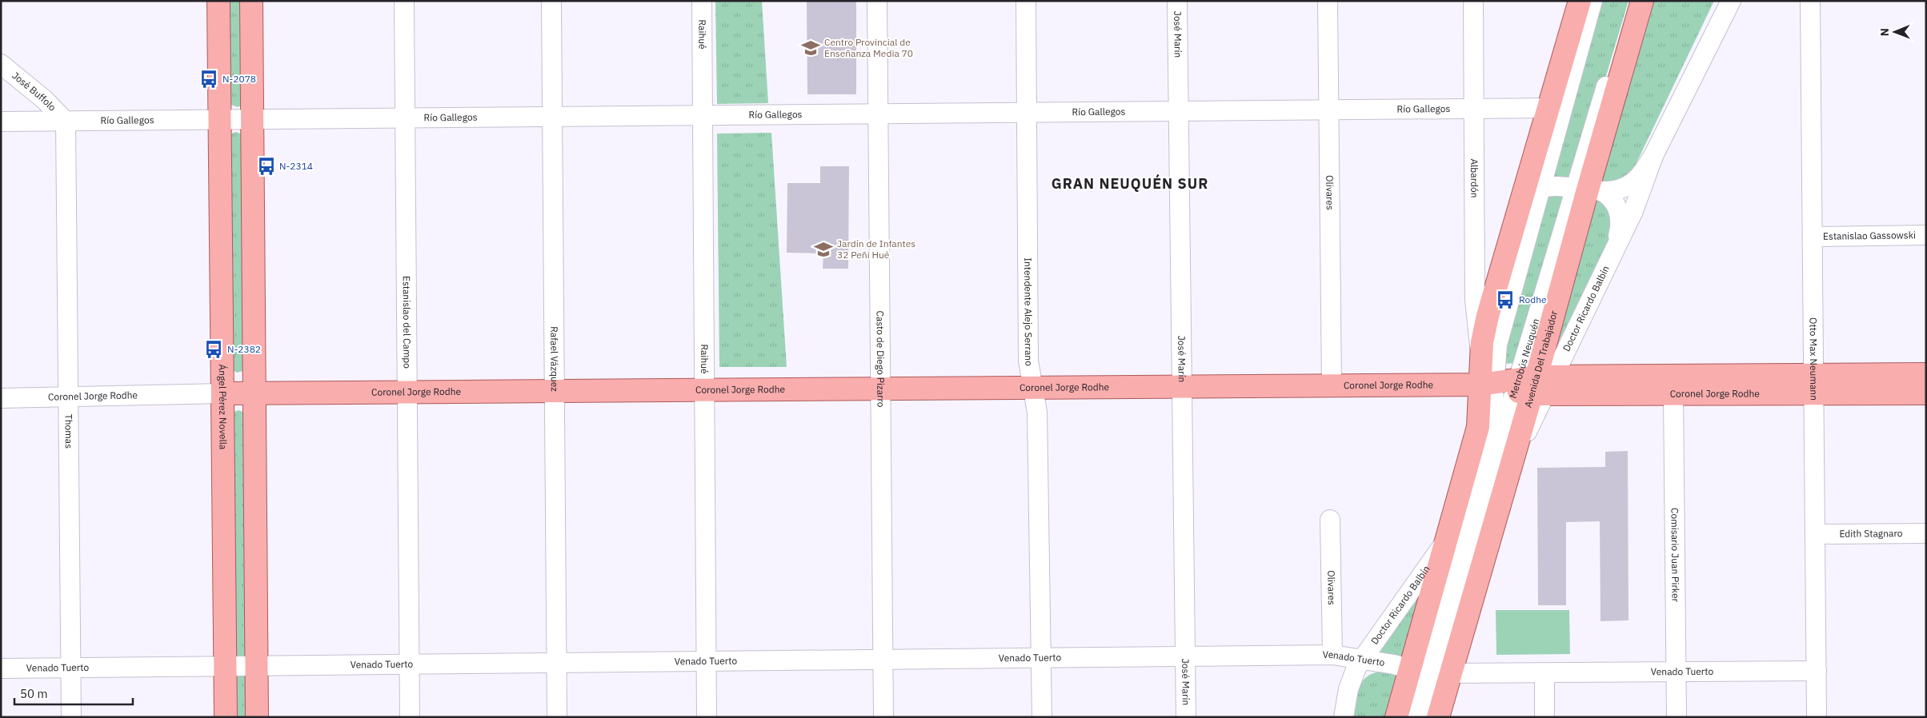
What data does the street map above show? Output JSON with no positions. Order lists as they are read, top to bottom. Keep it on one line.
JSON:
{"streets":{"main road":["Avenida Del Trabajador","Coronel Jorge Rodhe","Ángel Pérez Novella"],"street":["Raihué","José Marín","José Buffolo","Río Gallegos","Albardón","Olivares","Estanislao Gassowski","Doctor Ricardo Balbín","Intendente Alejo Serrano","Estanislao del Campo","Metrobús Neuquén","Rafael Vázquez","Casto de Diego Pizarro","Otto Max Neumann","Thomas","Edith Stagnaro","Comisario Juan Pirker","Venado Tuerto"]},"crossings":[["Raihué","Río Gallegos"],["Raihué","Coronel Jorge Rodhe"],["Raihué","Venado Tuerto"],["José Marín","Río Gallegos"],["José Marín","Coronel Jorge Rodhe"],["José Marín","Venado Tuerto"],["José Buffolo","Río Gallegos"],["José Buffolo","Thomas"],["Río Gallegos","Albardón"],["Río Gallegos","Olivares"],["Río Gallegos","Intendente Alejo Serrano"],["Río Gallegos","Estanislao del Campo"],["Río Gallegos","Rafael Vázquez"],["Río Gallegos","Casto de Diego Pizarro"],["Río Gallegos","Avenida Del Trabajador"],["Río Gallegos","Ángel Pérez Novella"],["Río Gallegos","Thomas"],["Albardón","Avenida Del Trabajador"],["Olivares","Coronel Jorge Rodhe"],["Olivares","Venado Tuerto"],["Estanislao Gassowski","Otto Max Neumann"],["Doctor Ricardo Balbín","Metrobús Neuquén"],["Doctor Ricardo Balbín","Avenida Del Trabajador"],["Doctor Ricardo Balbín","Coronel Jorge Rodhe"],["Doctor Ricardo Balbín","Venado Tuerto"],["Intendente Alejo Serrano","Coronel Jorge Rodhe"],["Intendente Alejo Serrano","Venado Tuerto"],["Estanislao del Campo","Coronel Jorge Rodhe"],["Estanislao del Campo","Venado Tuerto"],["Metrobús Neuquén","Avenida Del Trabajador"],["Metrobús Neuquén","Coronel Jorge Rodhe"],["Rafael Vázquez","Coronel Jorge Rodhe"],["Rafael Vázquez","Venado Tuerto"],["Casto de Diego Pizarro","Coronel Jorge Rodhe"],["Casto de Diego Pizarro","Venado Tuerto"],["Avenida Del Trabajador","Coronel Jorge Rodhe"],["Avenida Del Trabajador","Venado Tuerto"],["Otto Max Neumann","Coronel Jorge Rodhe"],["Otto Max Neumann","Edith Stagnaro"],["Otto Max Neumann","Venado Tuerto"],["Coronel Jorge Rodhe","Ángel Pérez Novella"],["Coronel Jorge Rodhe","Thomas"],["Coronel Jorge Rodhe","Comisario Juan Pirker"],["Ángel Pérez Novella","Venado Tuerto"],["Thomas","Venado Tuerto"],["Comisario Juan Pirker","Venado Tuerto"]],"districts":["GRAN NEUQUÉN SUR"],"places":{"school or university":["Centro Provincial de Enseñanza Media 70","Jardín de Infantes 32 Peñi Hué"],"bus stop":["N-2078","N-2314","Rodhe","N-2382"]},"scale_bar":"50 m","north":"left"}
